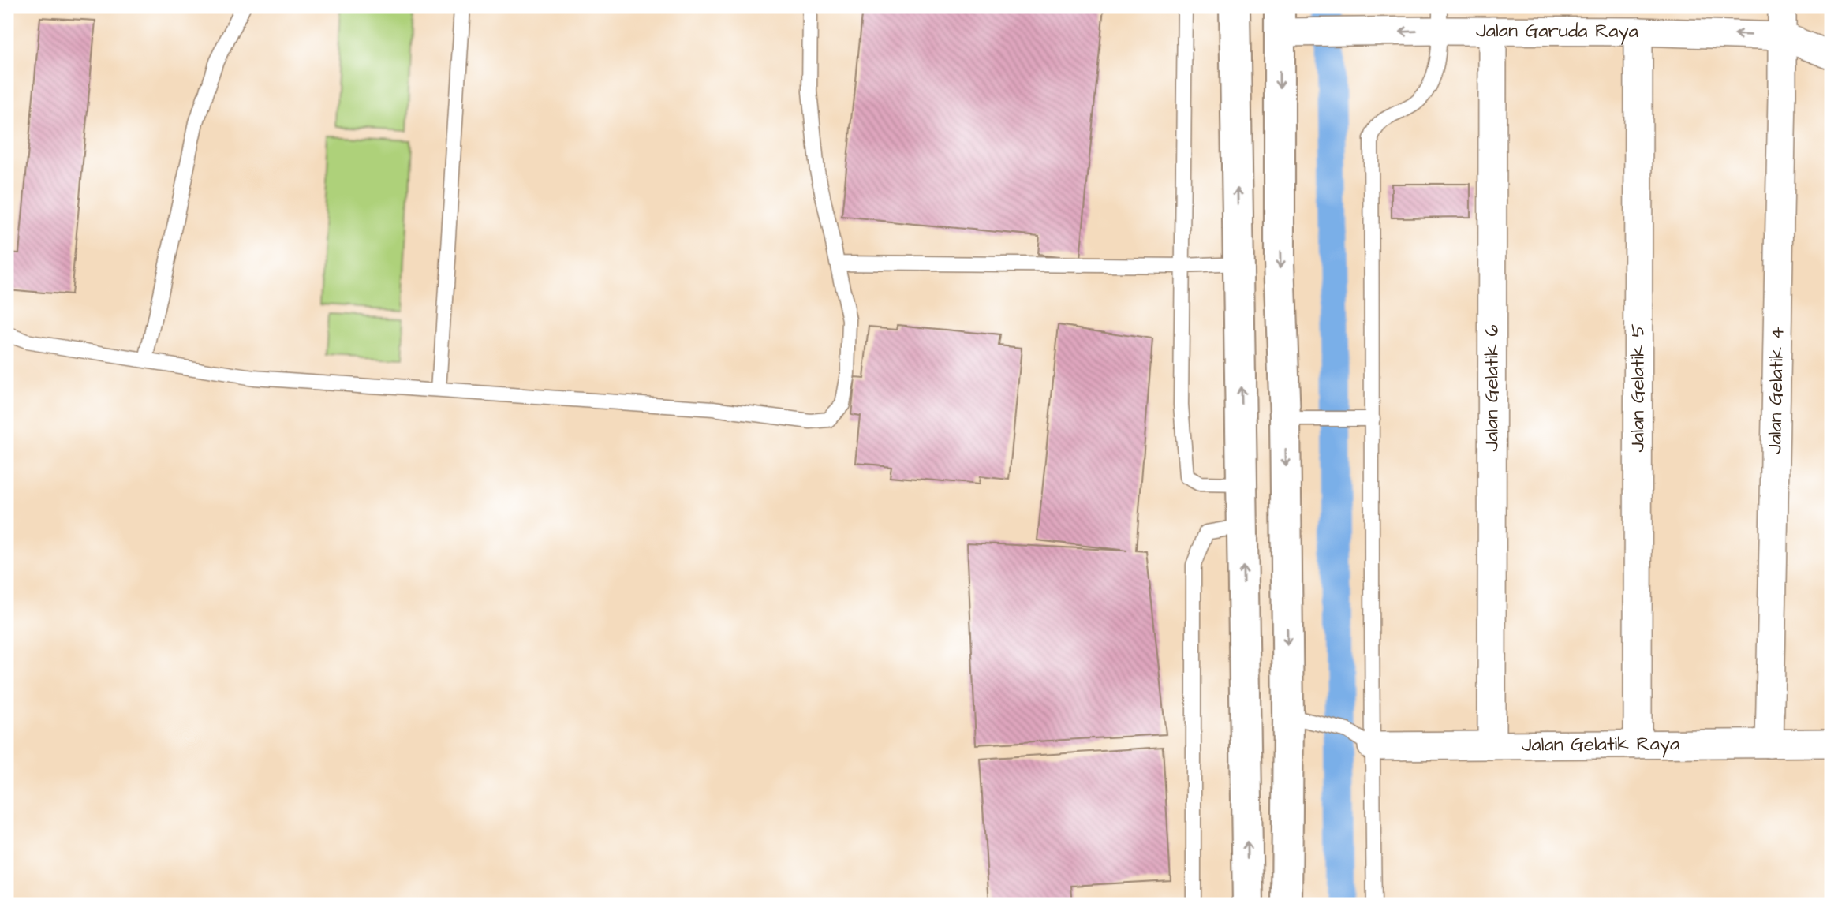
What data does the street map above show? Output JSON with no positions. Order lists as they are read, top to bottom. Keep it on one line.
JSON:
{"streets":{"street":["Jalan Garuda Raya","Jalan Gelatik 6","Jalan Gelatik 5","Jalan Gelatik 4","Jalan Gelatik Raya"]},"crossings":[["Jalan Garuda Raya","Jalan Gelatik 6"],["Jalan Garuda Raya","Jalan Gelatik 5"],["Jalan Garuda Raya","Jalan Gelatik 4"],["Jalan Gelatik 6","Jalan Gelatik Raya"],["Jalan Gelatik 5","Jalan Gelatik Raya"],["Jalan Gelatik 4","Jalan Gelatik Raya"]],"one_way":["Jalan Garuda Raya"]}
